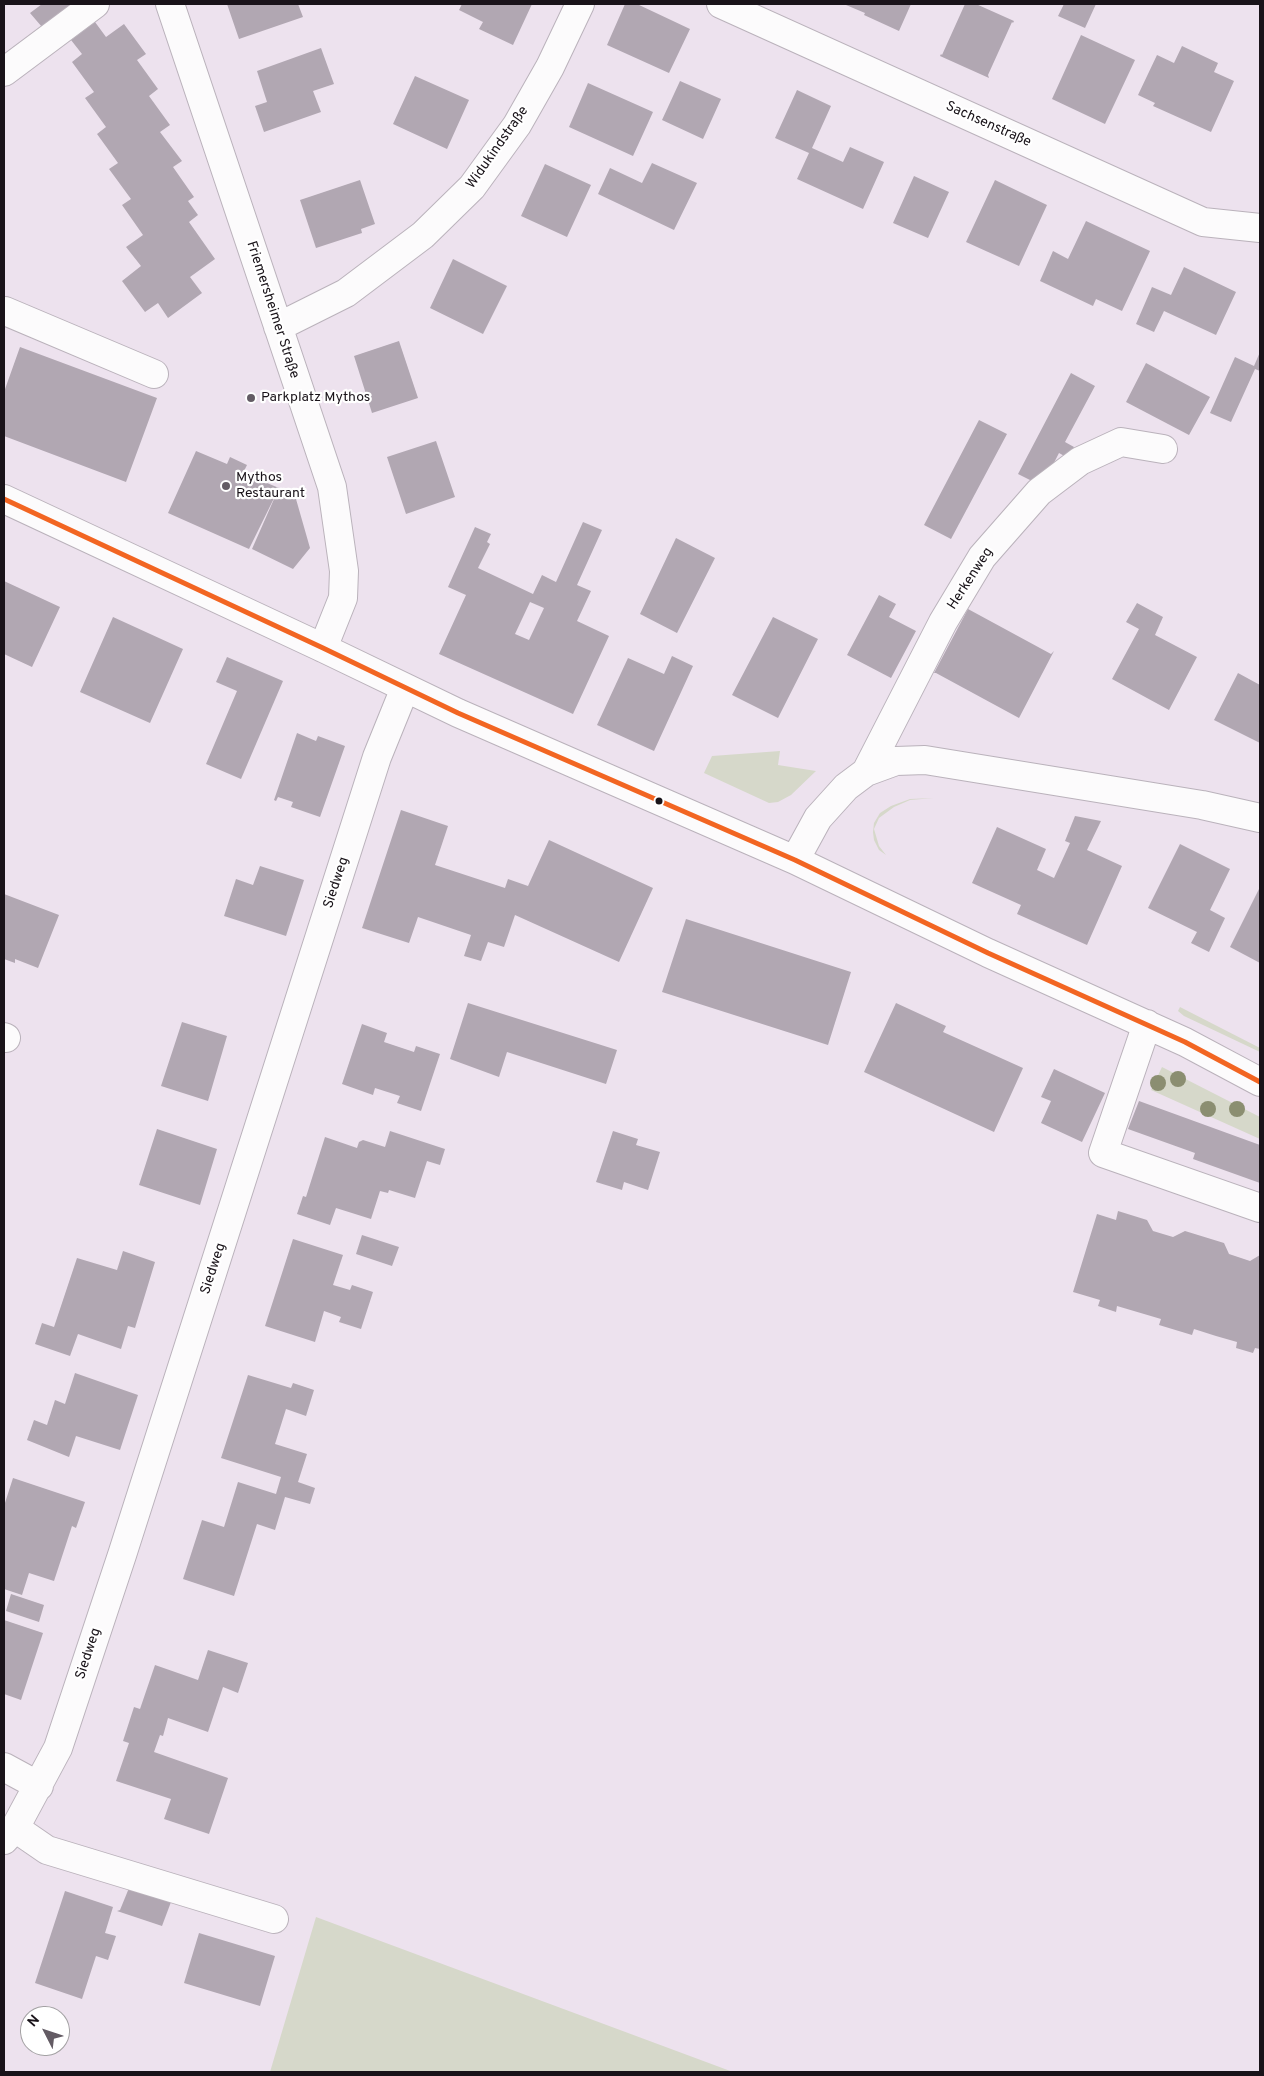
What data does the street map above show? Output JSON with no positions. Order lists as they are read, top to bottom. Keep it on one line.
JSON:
{"streets":{"street":["Sachsenstraße","Widukindstraße","Friemersheimer Straße","Herkenweg","Siedweg"]},"crossings":[["Widukindstraße","Friemersheimer Straße"]],"places":["Parkplatz Mythos","Mythos Restaurant"],"north":"top left"}
